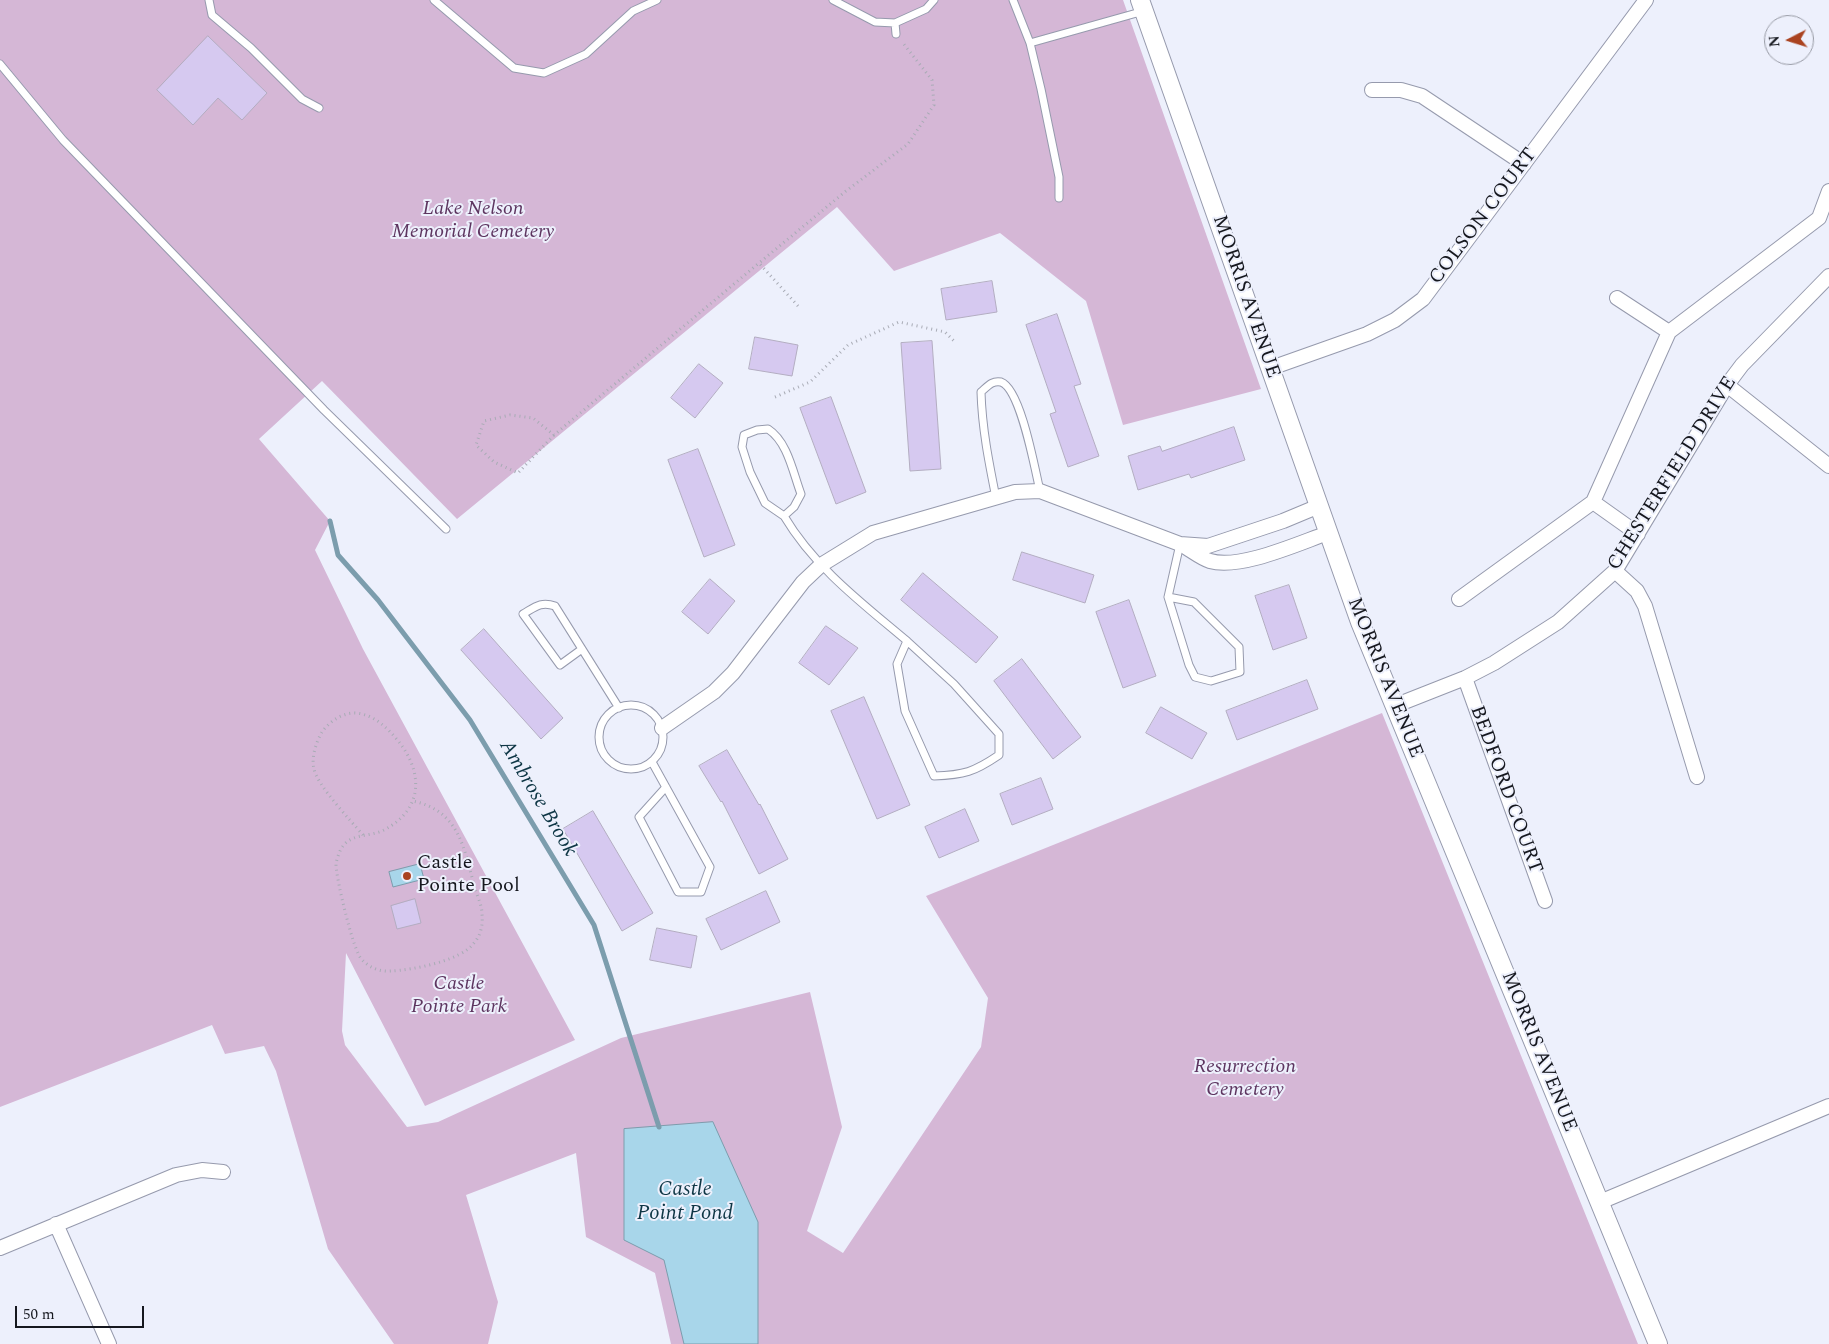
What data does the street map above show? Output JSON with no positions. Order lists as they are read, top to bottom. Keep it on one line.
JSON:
{"streets":{"street":["COLSON COURT","MORRIS AVENUE","CHESTERFIELD DRIVE","BEDFORD COURT"]},"crossings":[["COLSON COURT","MORRIS AVENUE"],["MORRIS AVENUE","CHESTERFIELD DRIVE"],["CHESTERFIELD DRIVE","BEDFORD COURT"]],"water":["Ambrose Brook","Castle Point Pond"],"parks":["Lake Nelson Memorial Cemetery","Castle Pointe Park","Resurrection Cemetery"],"places":["Castle Pointe Pool"],"scale_bar":"50 m","north":"left"}
